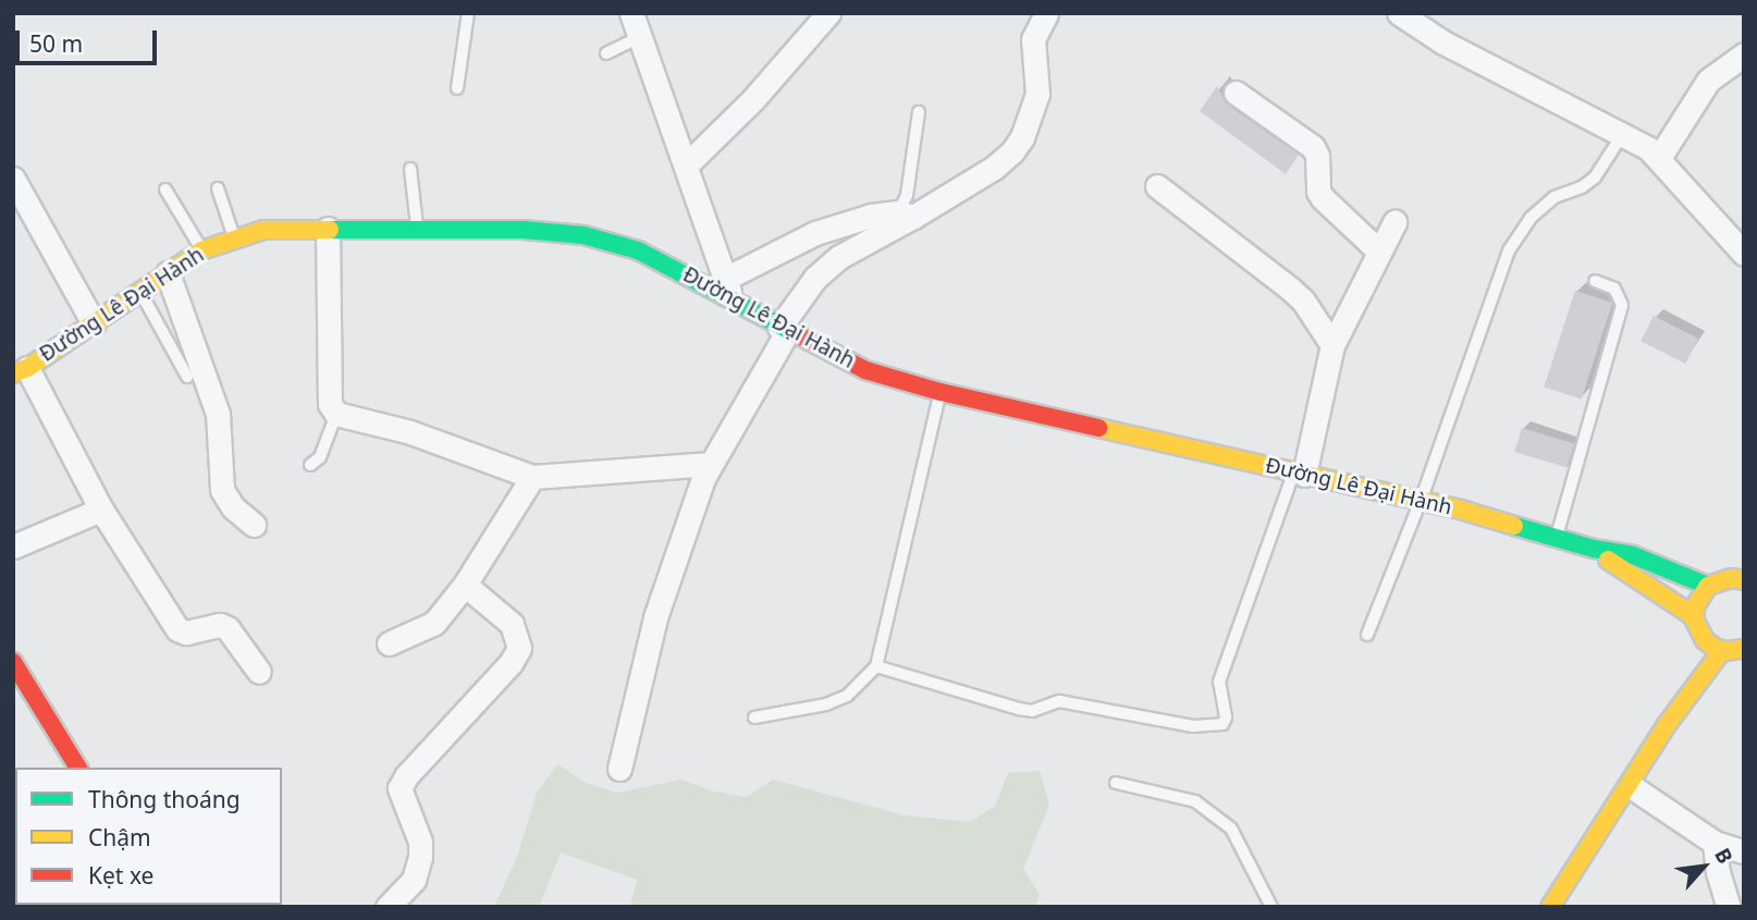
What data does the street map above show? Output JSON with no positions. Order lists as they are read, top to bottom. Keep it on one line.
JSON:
{"streets":{"main road":["Đường Lê Đại Hành"]},"legend":["Thông thoáng","Chậm","Kẹt xe"],"scale_bar":"50 m","north":"top right"}
